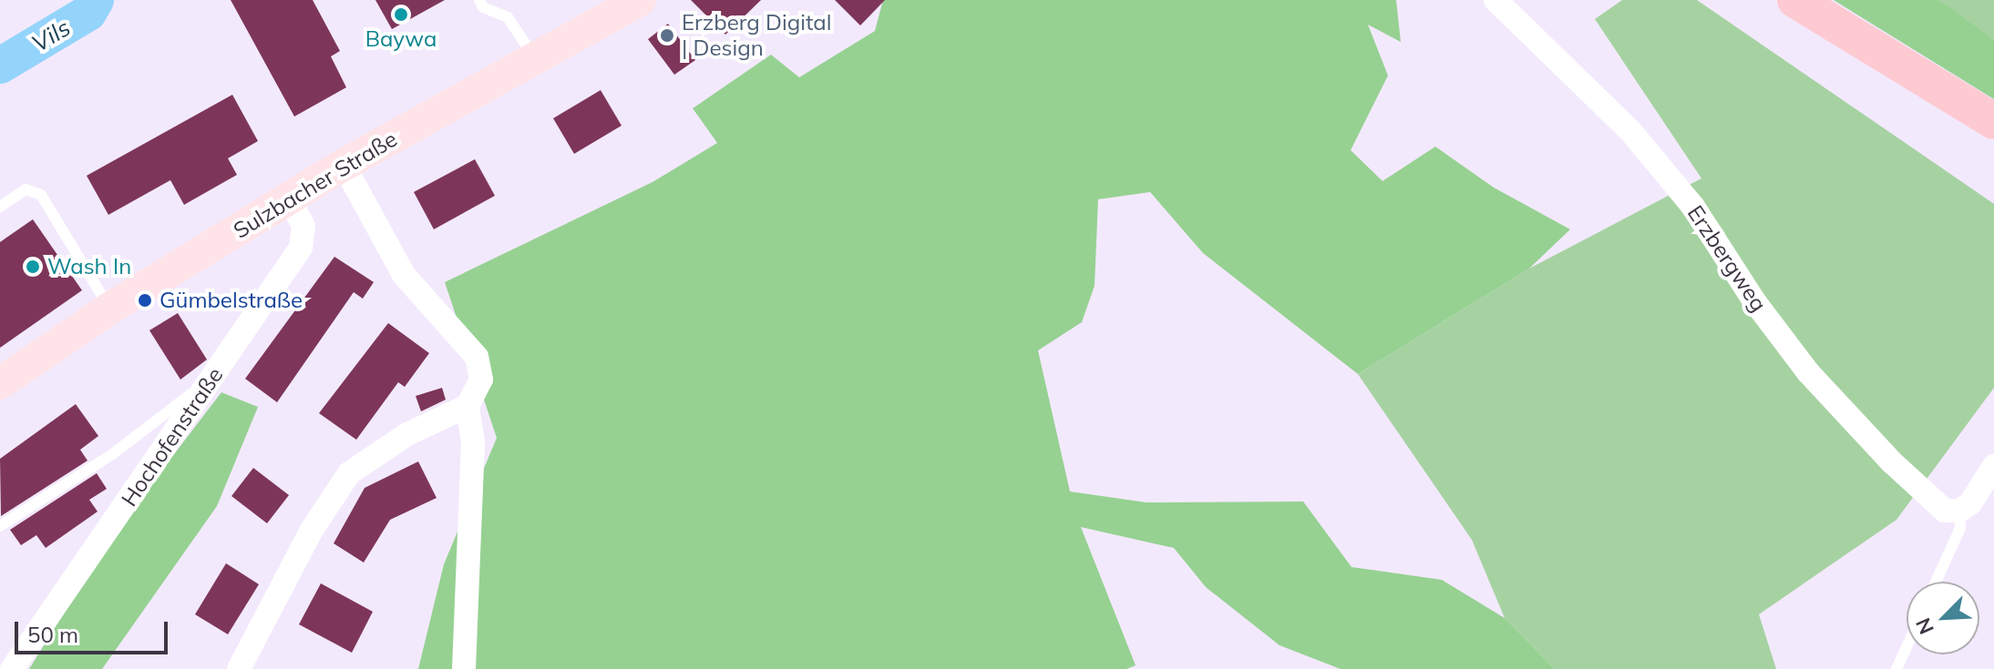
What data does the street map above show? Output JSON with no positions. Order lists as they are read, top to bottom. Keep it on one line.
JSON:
{"streets":{"main road":["Sulzbacher Straße"],"street":["Erzbergweg","Hochofenstraße"]},"crossings":[["Sulzbacher Straße","Hochofenstraße"]],"water":["Vils"],"places":["Baywa","Erzberg Digital | Design","Wash In","Gümbelstraße"],"scale_bar":"50 m","north":"bottom left"}
